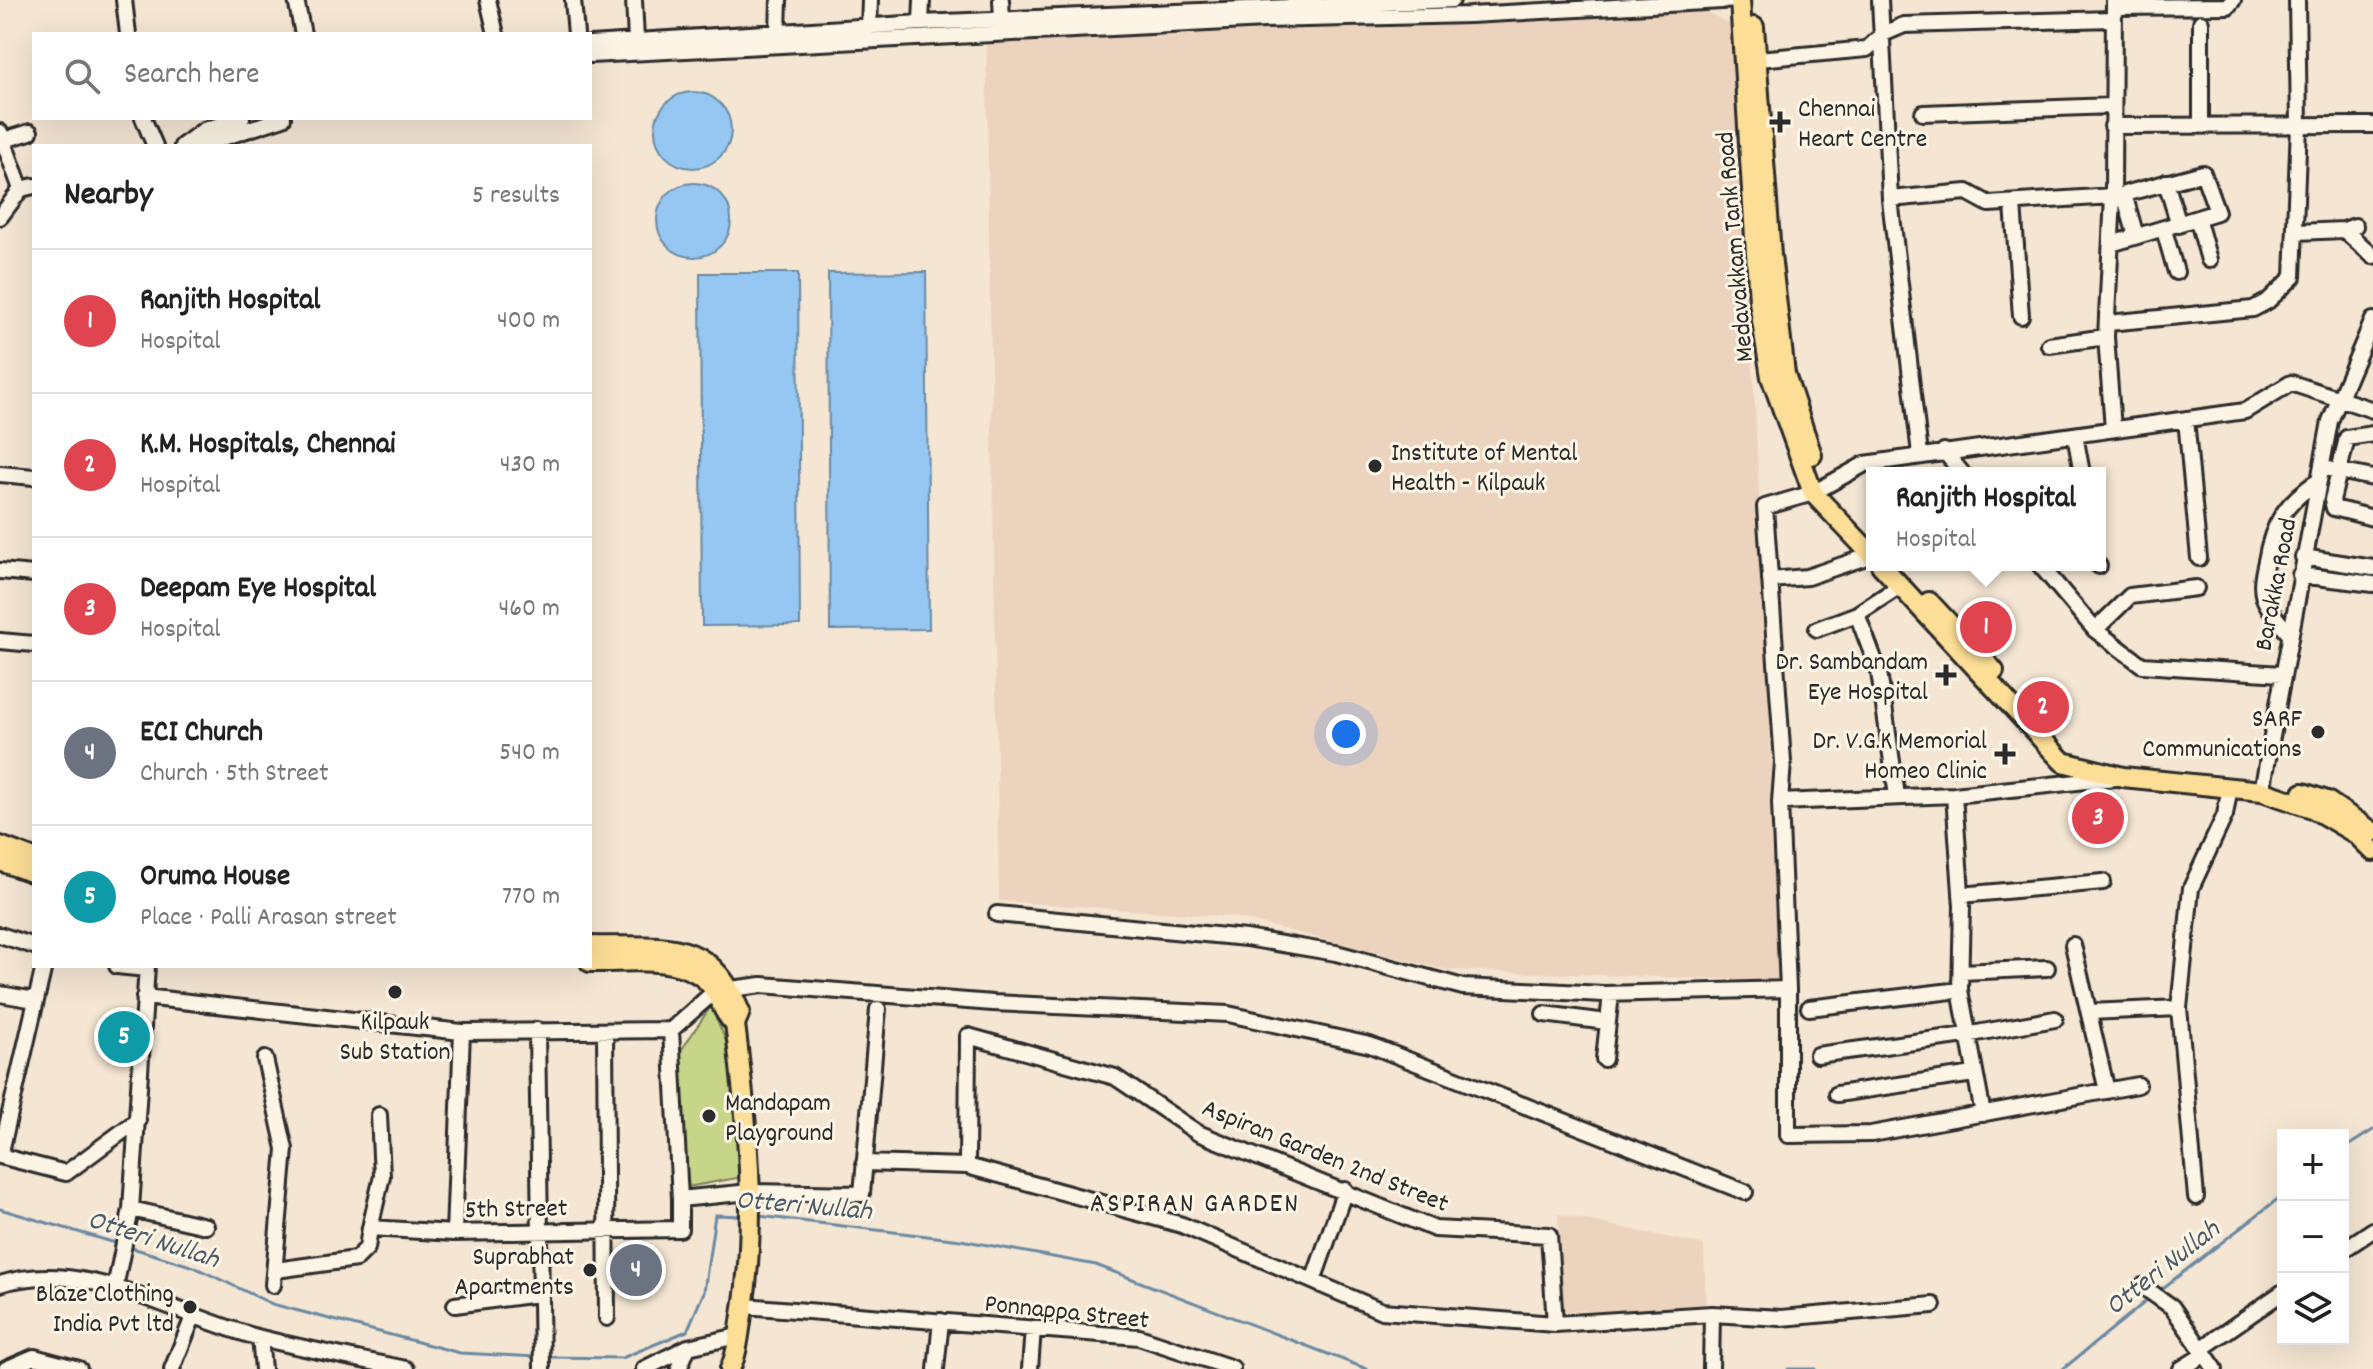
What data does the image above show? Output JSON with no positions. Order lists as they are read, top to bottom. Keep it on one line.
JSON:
{"streets":{"main road":["Medavakkam Tank Road"],"street":["Barakka Road","Aspiran Garden 2nd Street","5th Street","Ponnappa Street"]},"districts":["ASPIRAN GARDEN"],"water":["Otteri Nullah"],"places":{"health":["Chennai Heart Centre","Dr. Sambandam Eye Hospital","Dr. V.G.K Memorial Homeo Clinic"],"other":["Institute of Mental Health - Kilpauk","SARF Communications","Kilpauk Sub Station","Mandapam Playground","Suprabhat Apartments","Blaze Clothing India Pvt ltd"]},"page":{"search":"Search here","heading":["Nearby","5 results"],"list":[{"mark":"1","name":"Ranjith Hospital","note":"Hospital","value":"400 m"},{"mark":"2","name":"K.M. Hospitals, Chennai","note":"Hospital","value":"430 m"},{"mark":"3","name":"Deepam Eye Hospital","note":"Hospital","value":"460 m"},{"mark":"4","name":"ECI Church","note":"Church · 5th Street","value":"540 m"},{"mark":"5","name":"Oruma House","note":"Place · Palli Arasan street","value":"770 m"}],"popup":["Ranjith Hospital","Hospital"],"pins":["1","2","3","5","4"],"map_buttons":["+","−"]}}
